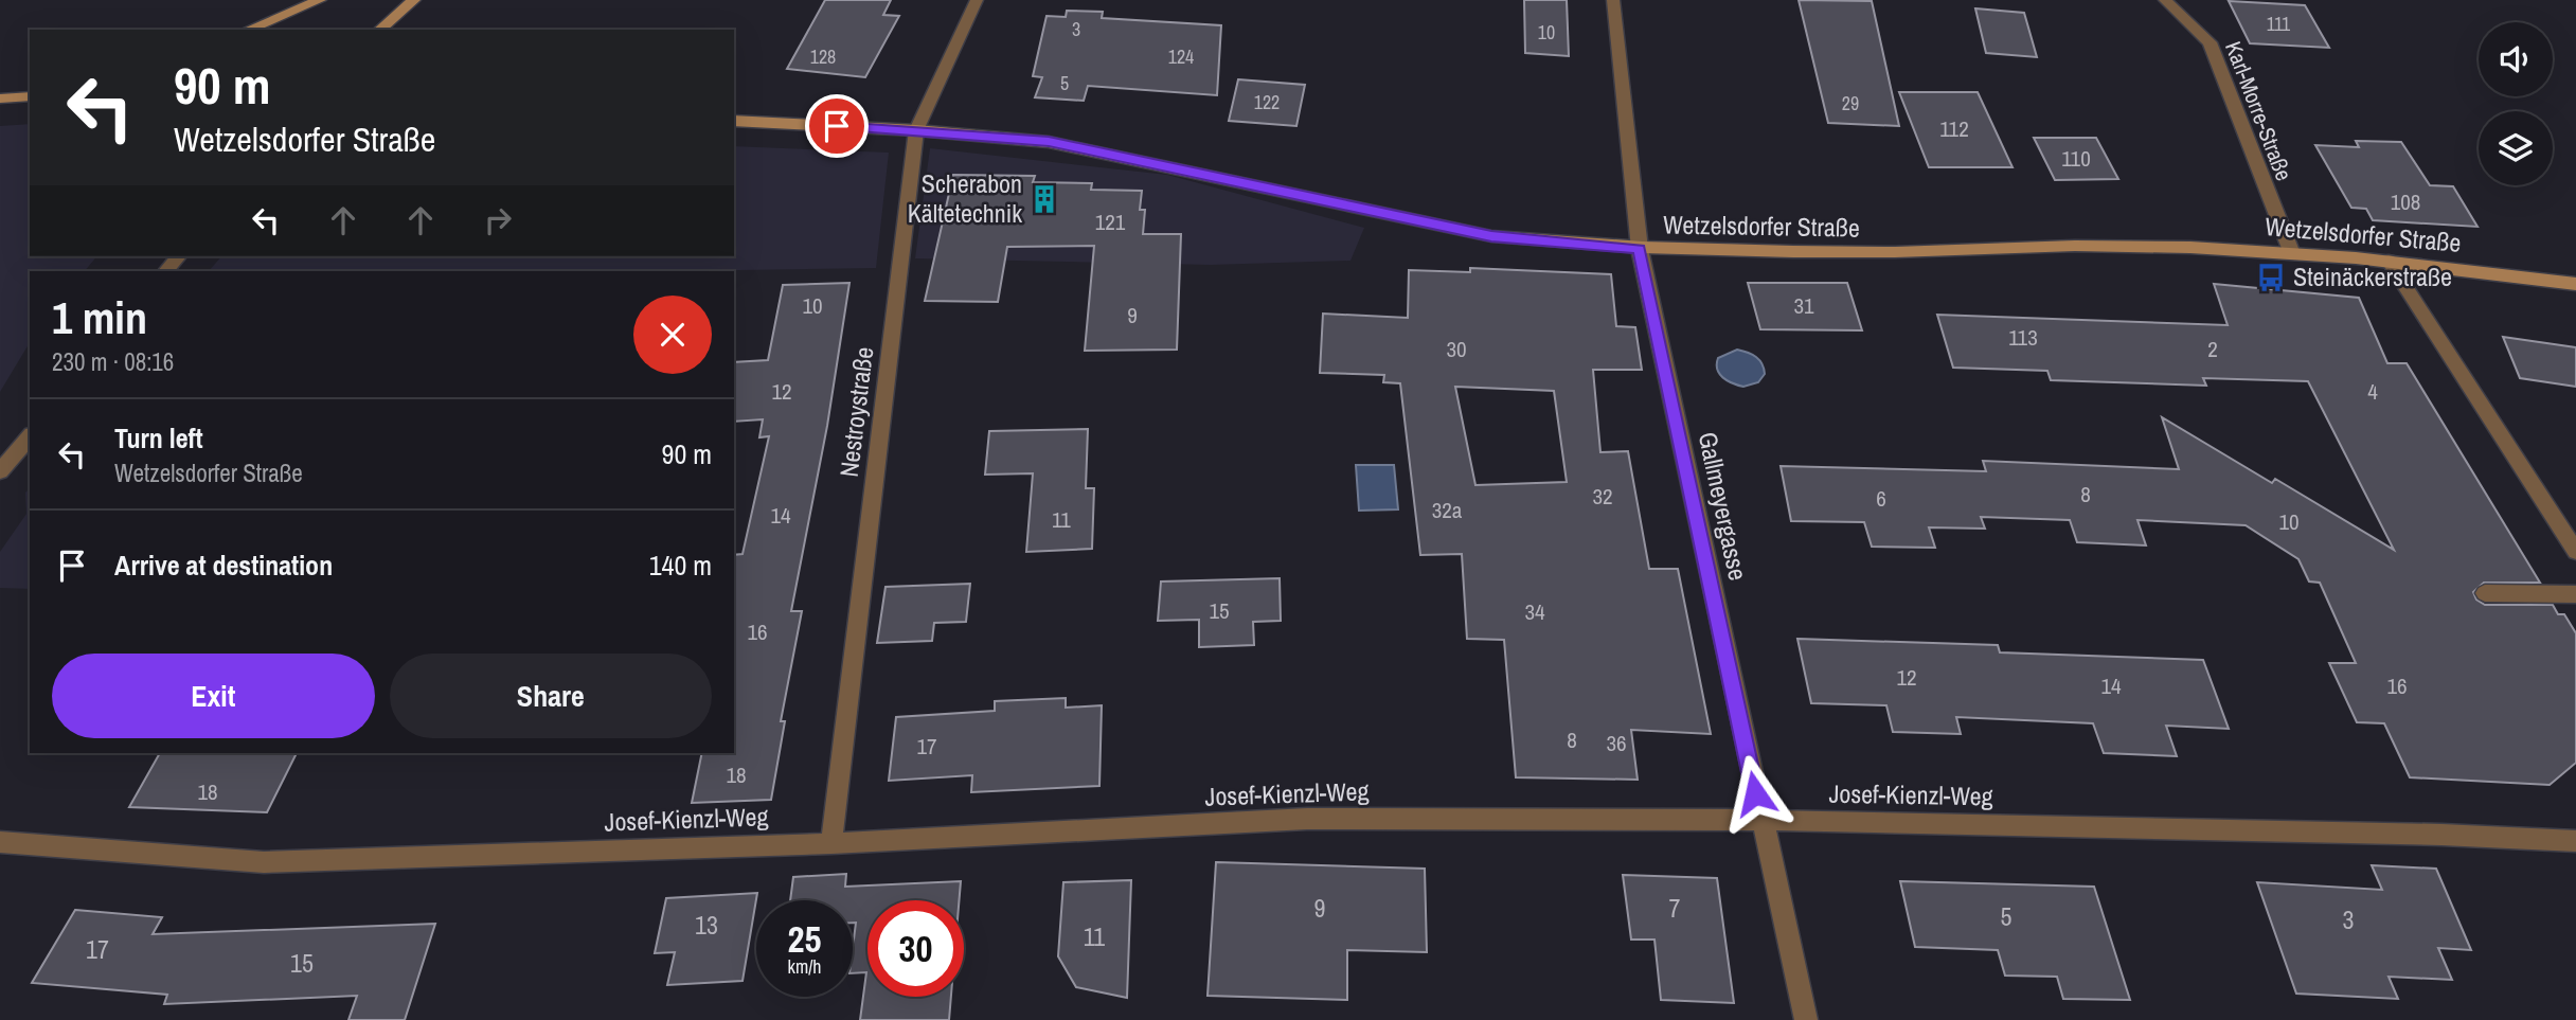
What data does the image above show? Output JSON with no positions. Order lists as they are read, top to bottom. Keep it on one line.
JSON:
{"streets":{"main road":["Wetzelsdorfer Straße"],"street":["Karl-Morre-Straße","Nestroystraße","Gallmeyergasse","Josef-Kienzl-Weg"]},"crossings":[["Karl-Morre-Straße","Wetzelsdorfer Straße"],["Wetzelsdorfer Straße","Nestroystraße"],["Wetzelsdorfer Straße","Gallmeyergasse"],["Nestroystraße","Josef-Kienzl-Weg"],["Gallmeyergasse","Josef-Kienzl-Weg"]],"places":{"building":["Scherabon Kältetechnik"],"bus stop":["Steinäckerstraße"]},"house_numbers":["111","3","10","128","124","5","122","29","112","110","108","121","10","31","9","113","30","2","12","4","8","32","6","32a","14","11","10","15","34","16","12","14","16","8","36","17","18","18","9","7","5","3","13","11","17","15"],"page":{"turn":["90 m","Wetzelsdorfer Straße"],"heading":["1 min","230 m · 08:16"],"list":[{"name":"Turn left","note":"Wetzelsdorfer Straße","value":"90 m"},{"name":"Arrive at destination","value":"140 m"}],"buttons":["Exit","Share"],"speed":"25 km/h","limit":"30"}}
